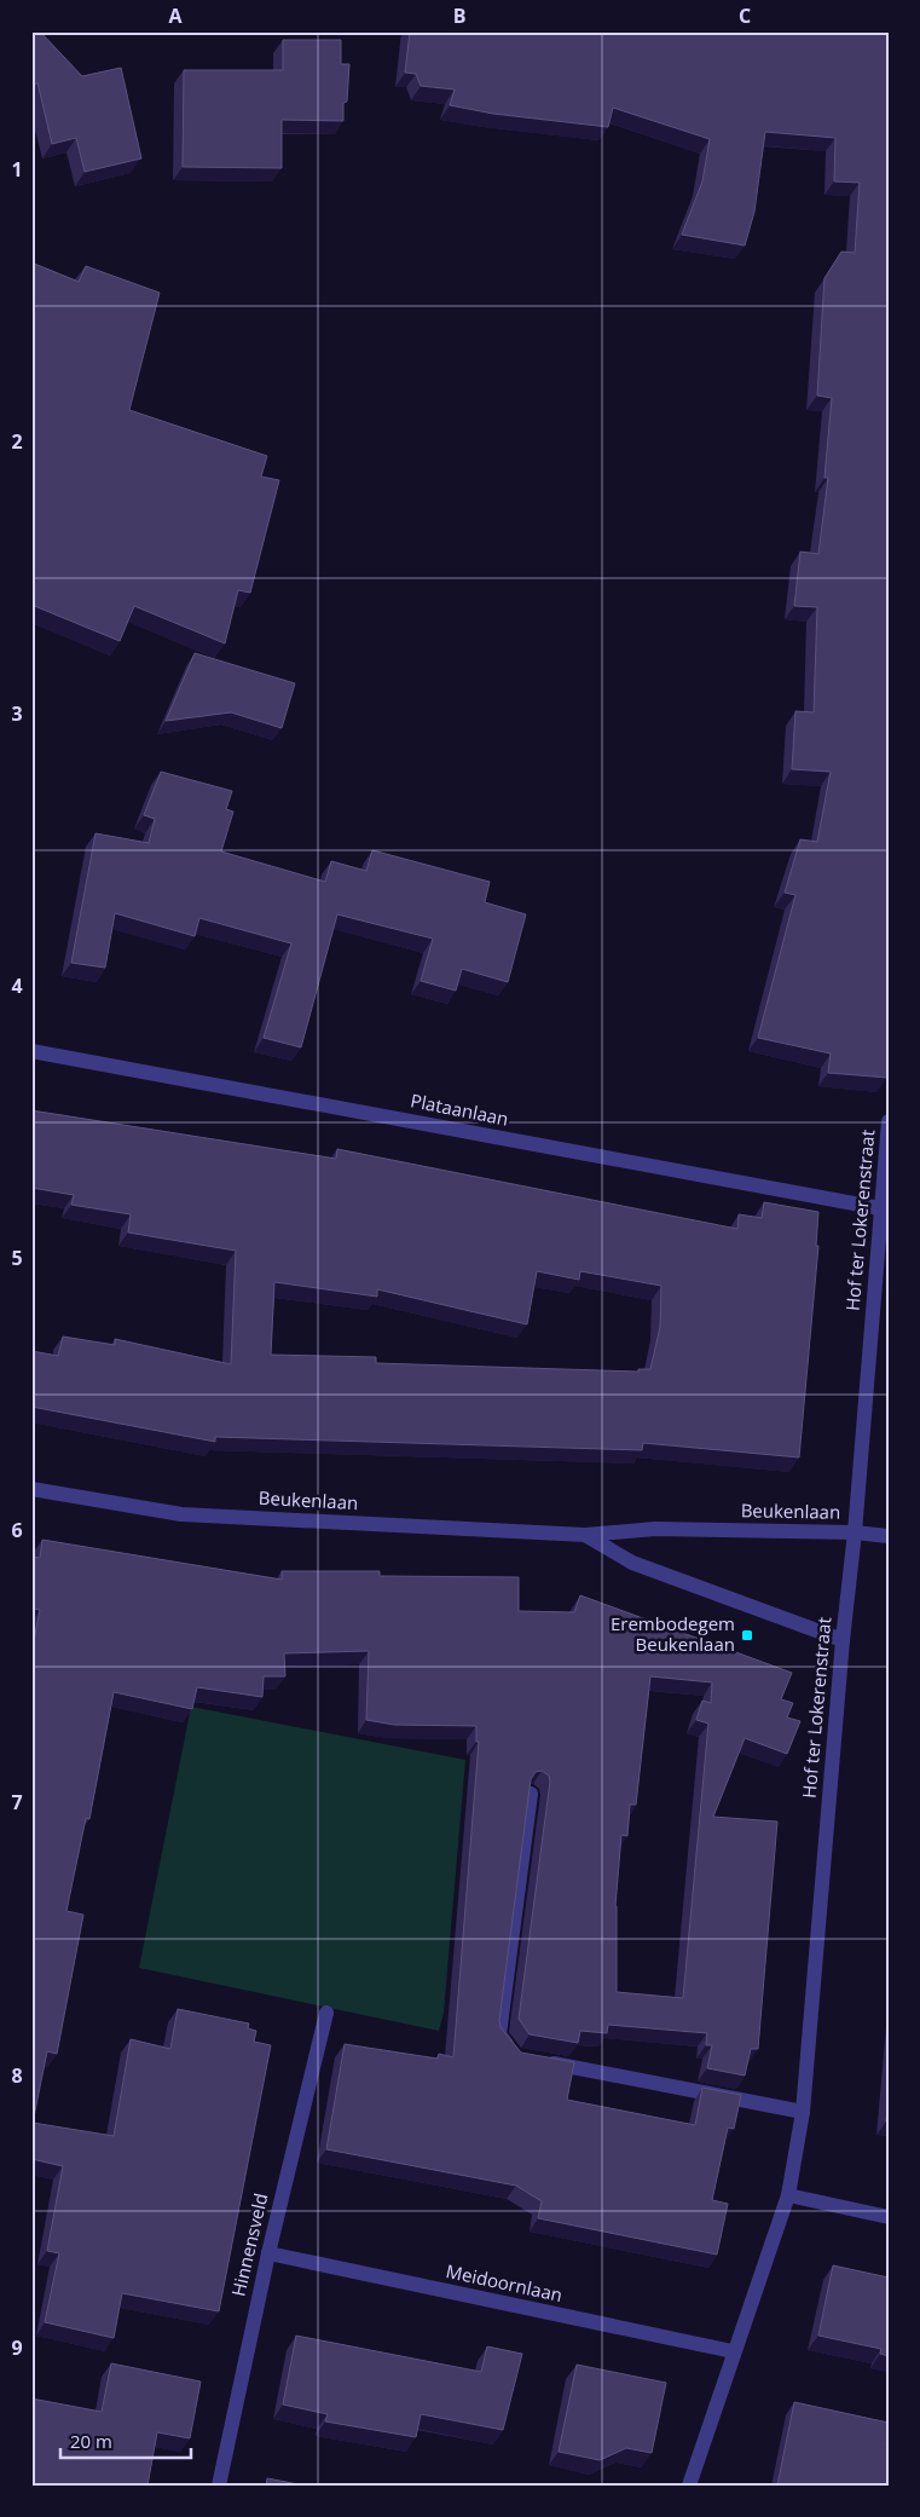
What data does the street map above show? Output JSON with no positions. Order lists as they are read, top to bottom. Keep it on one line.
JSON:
{"streets":{"street":["Plataanlaan","Hof ter Lokerenstraat","Beukenlaan","Hinnensveld","Meidoornlaan"]},"crossings":[["Plataanlaan","Hof ter Lokerenstraat"],["Hof ter Lokerenstraat","Beukenlaan"],["Hinnensveld","Meidoornlaan"]],"places":{"transit":["Erembodegem Beukenlaan"]},"scale_bar":"20 m","grid":{"columns":["A","B","C"],"rows":["1","2","3","4","5","6","7","8","9"]}}
